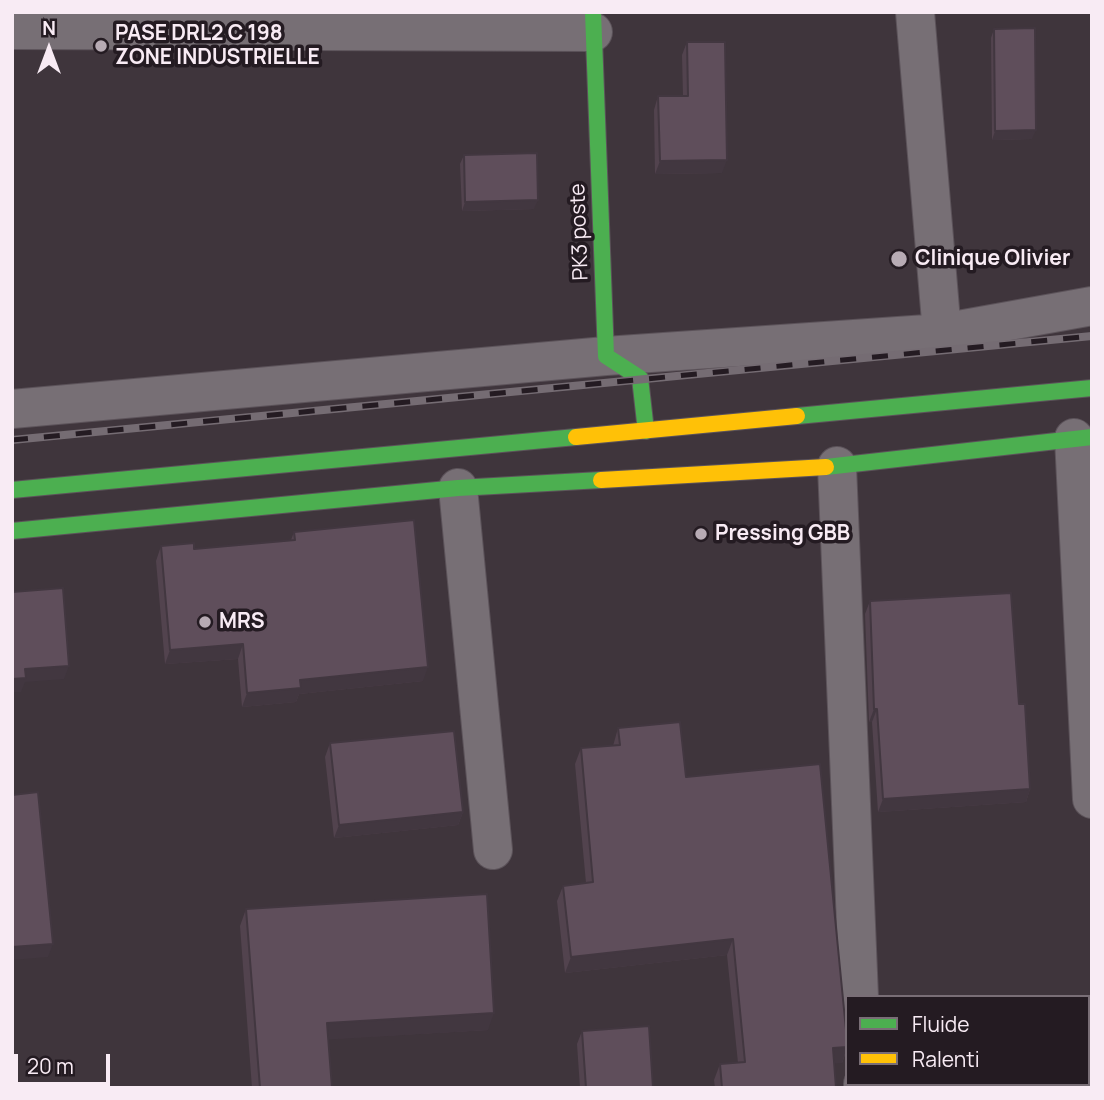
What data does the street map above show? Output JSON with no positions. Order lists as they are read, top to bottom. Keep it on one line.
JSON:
{"streets":{"main road":["PK3 poste"]},"places":["PASE DRL2 C 198 ZONE INDUSTRIELLE","Clinique Olivier","Pressing GBB","MRS"],"legend":["Fluide","Ralenti"],"scale_bar":"20 m","north":"top"}
